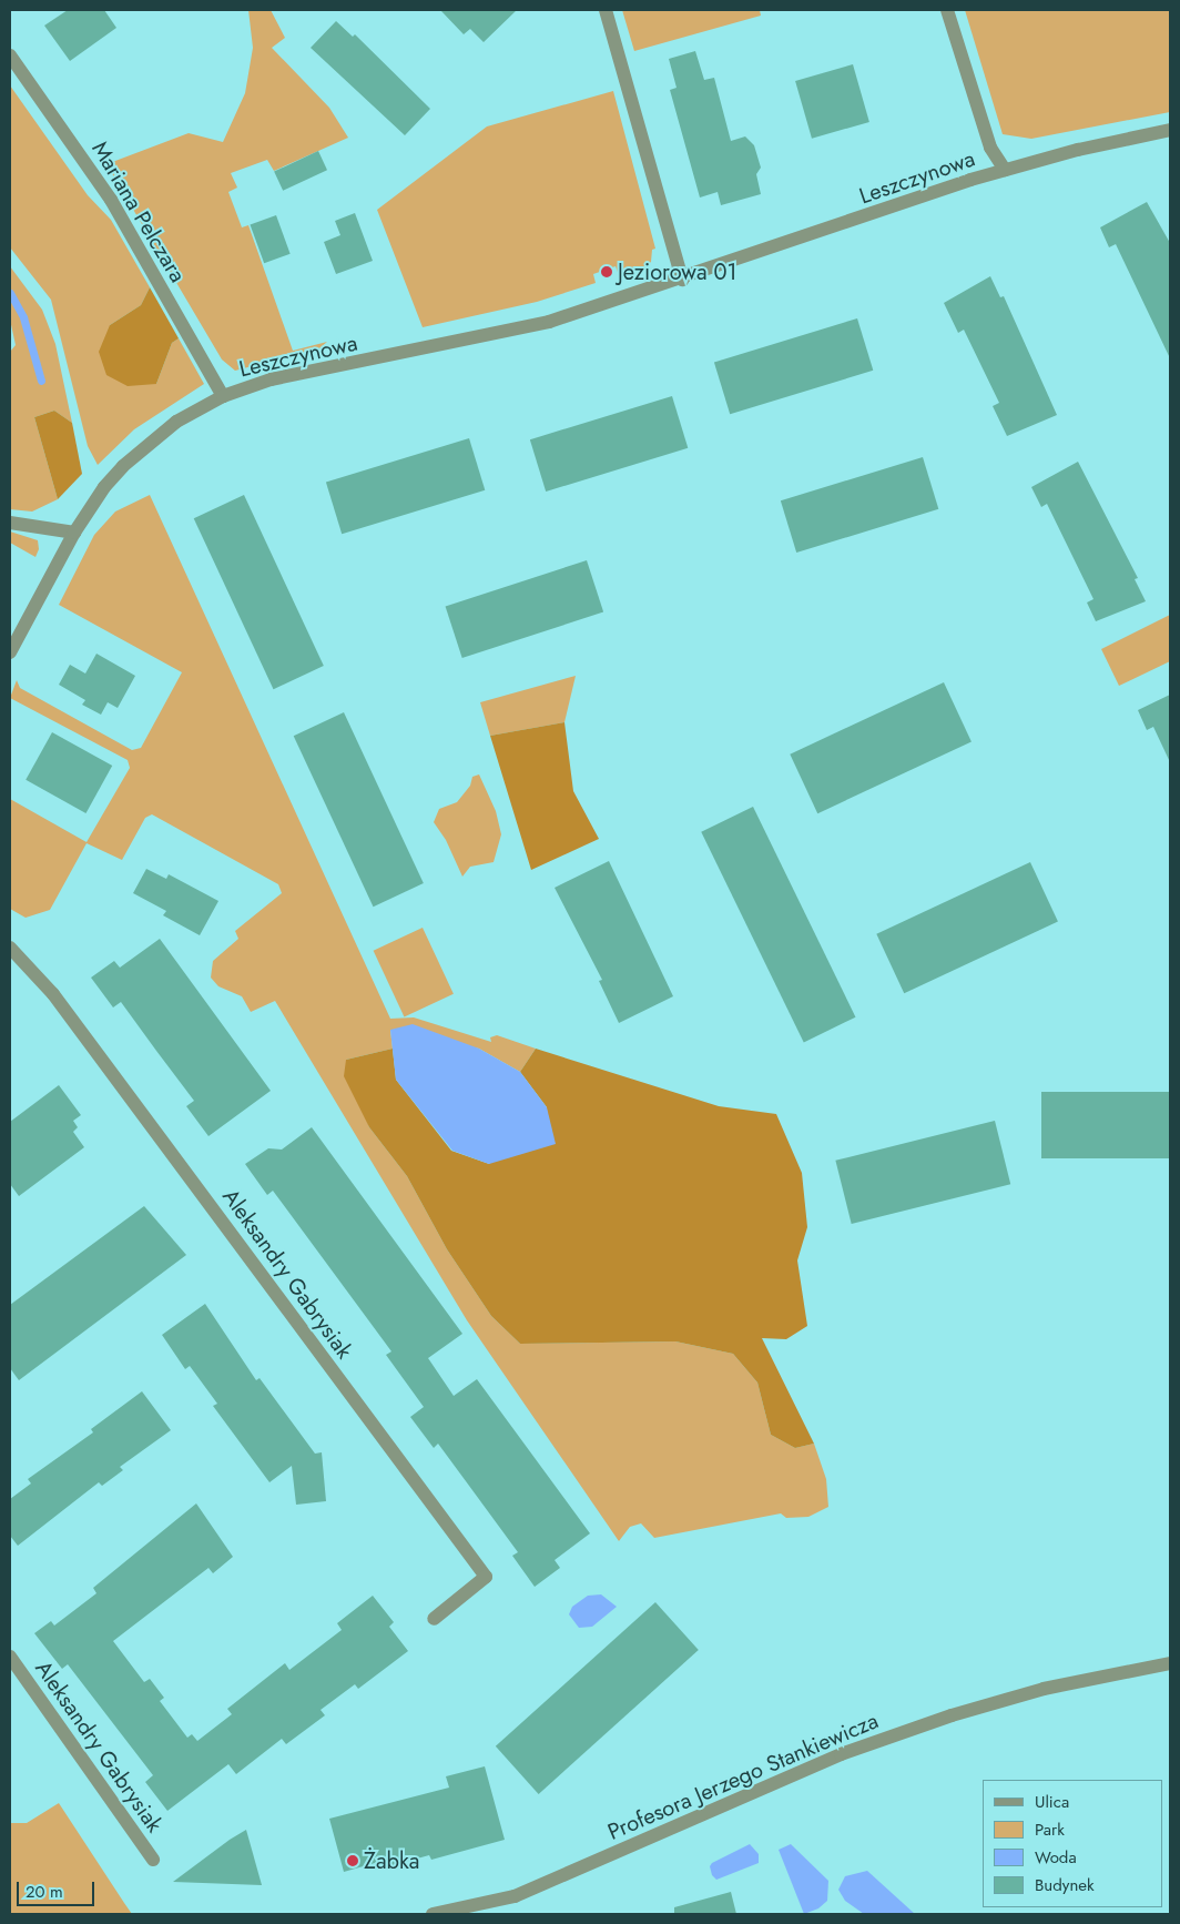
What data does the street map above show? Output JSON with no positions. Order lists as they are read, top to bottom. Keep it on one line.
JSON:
{"streets":{"street":["Leszczynowa","Mariana Pelczara","Aleksandry Gabrysiak","Profesora Jerzego Stankiewicza"]},"crossings":[["Leszczynowa","Mariana Pelczara"]],"places":["Jeziorowa 01","Żabka"],"legend":["Ulica","Park","Woda","Budynek"],"scale_bar":"20 m"}
